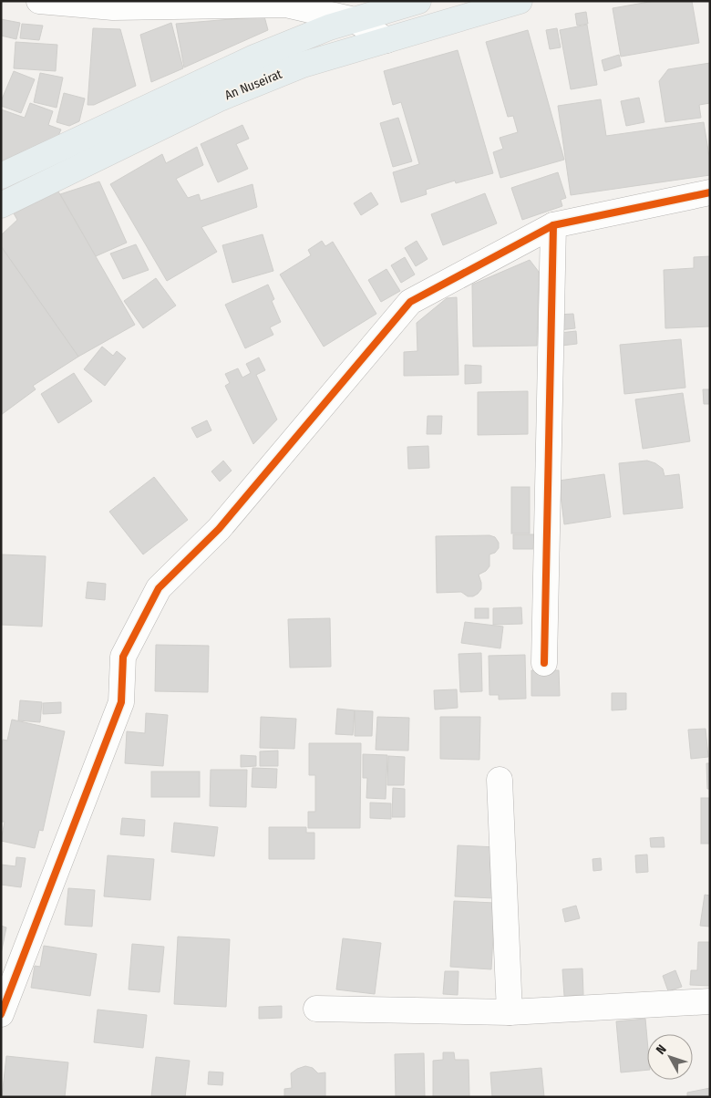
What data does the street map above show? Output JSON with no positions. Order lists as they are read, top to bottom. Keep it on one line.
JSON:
{"streets":{"main road":["An Nuseirat"]},"north":"top left"}
